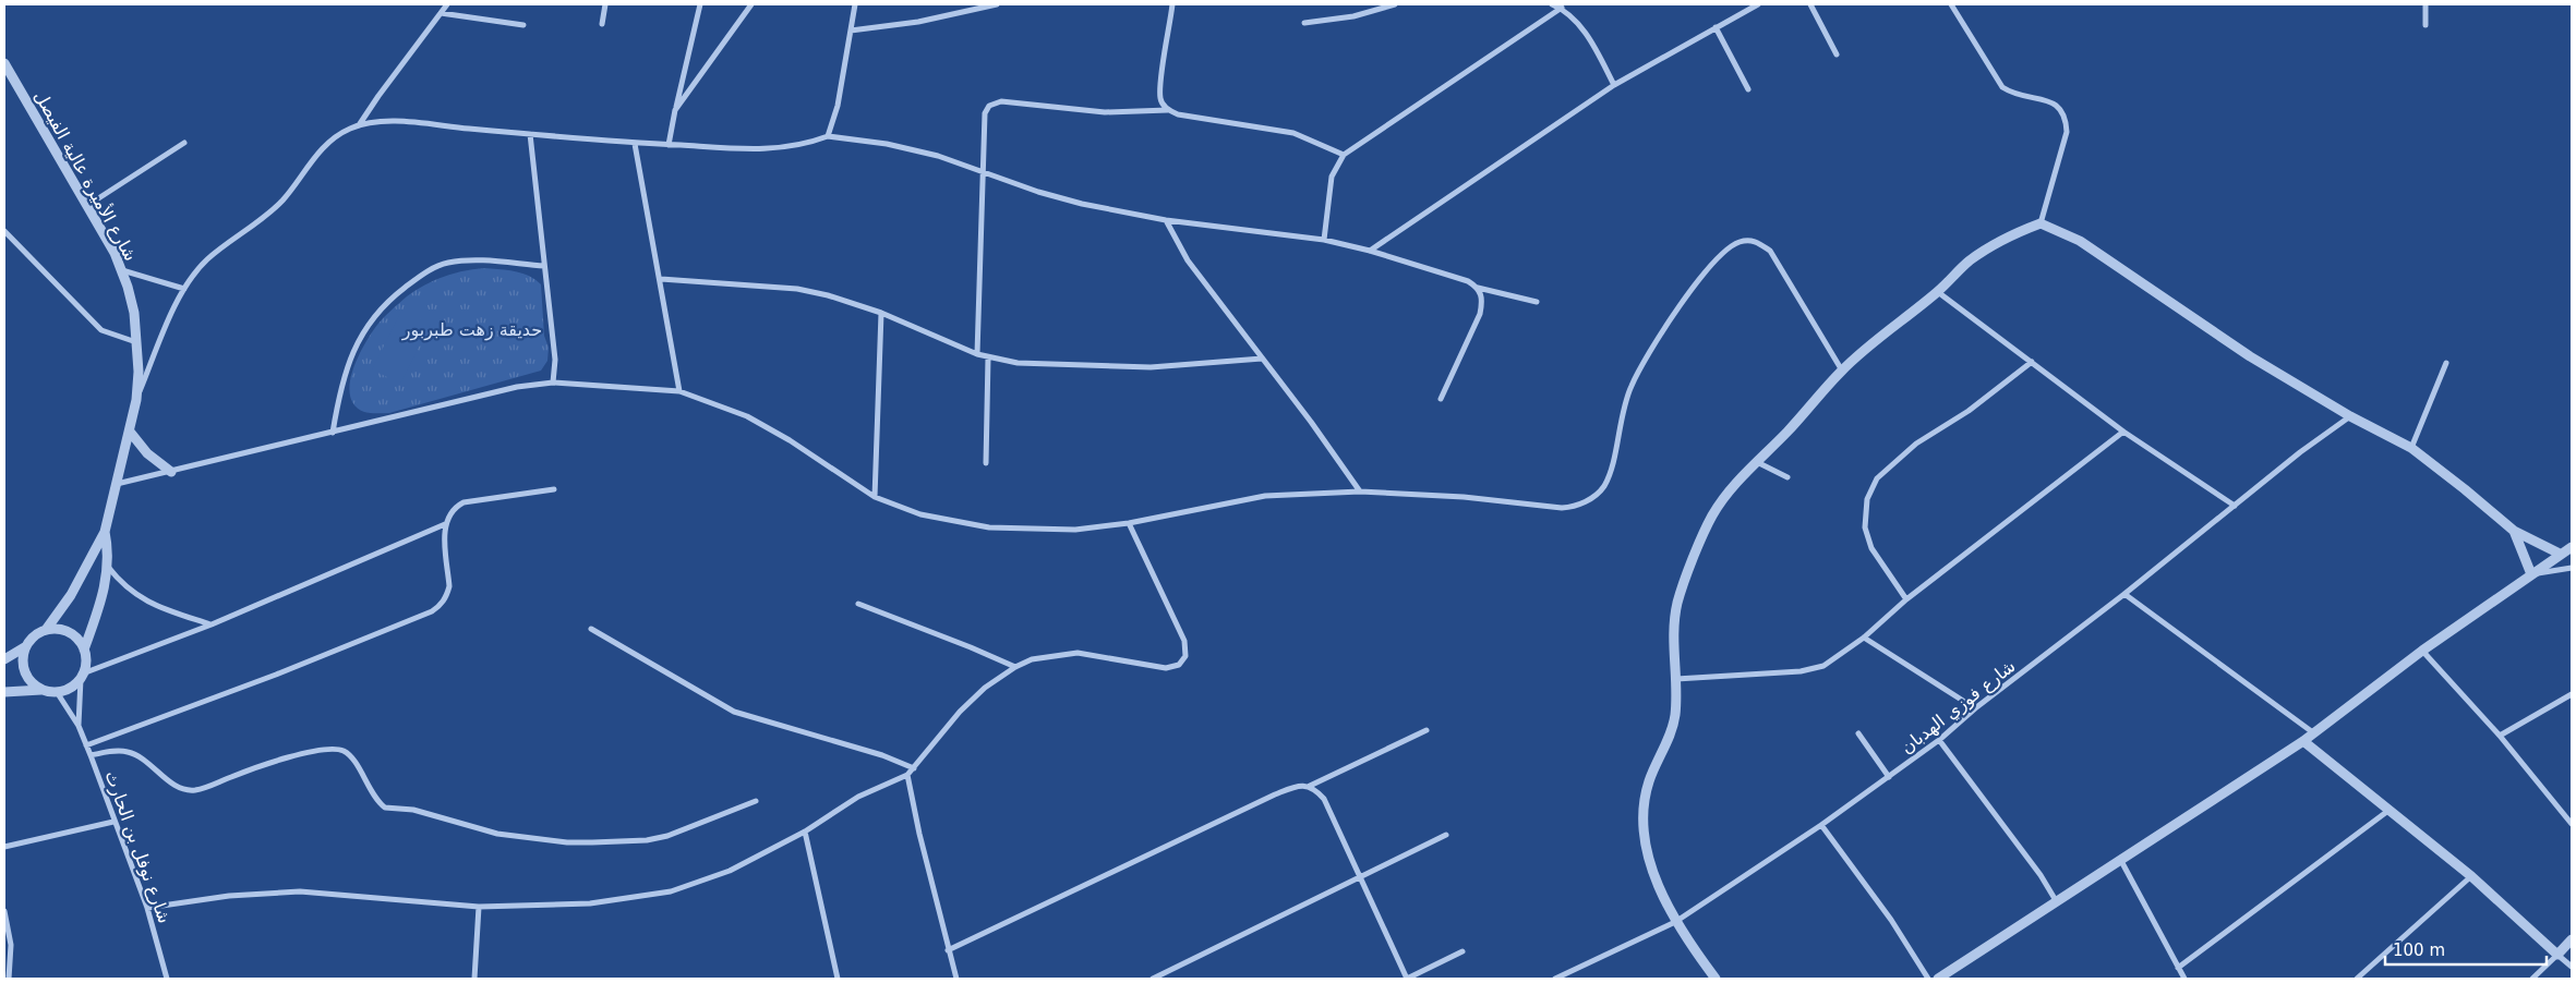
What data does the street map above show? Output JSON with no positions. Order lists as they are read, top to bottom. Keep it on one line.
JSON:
{"streets":{"street":["شارع الأميرة عالية الفيصل","شارع فوزي الهدبان","شارع نوفل بن الحارث"]},"crossings":[["شارع الأميرة عالية الفيصل","شارع نوفل بن الحارث"]],"parks":["حديقة زهت طبربور"],"scale_bar":"100 m"}
